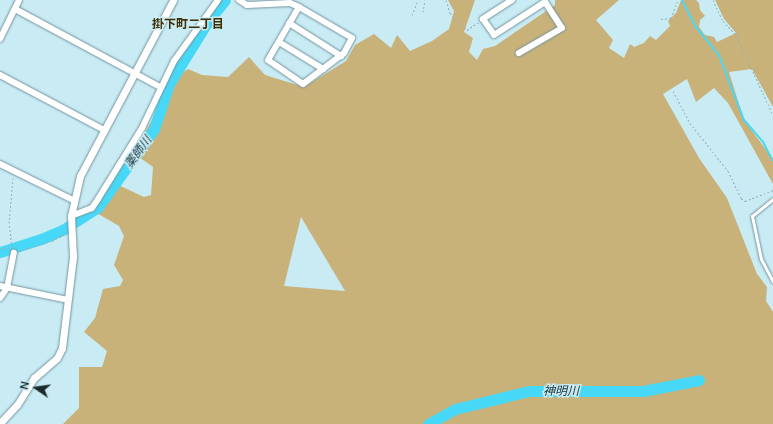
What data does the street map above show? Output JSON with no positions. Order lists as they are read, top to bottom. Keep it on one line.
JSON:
{"districts":["掛下町二丁目"],"water":["薬師川","神明川"],"north":"left"}
